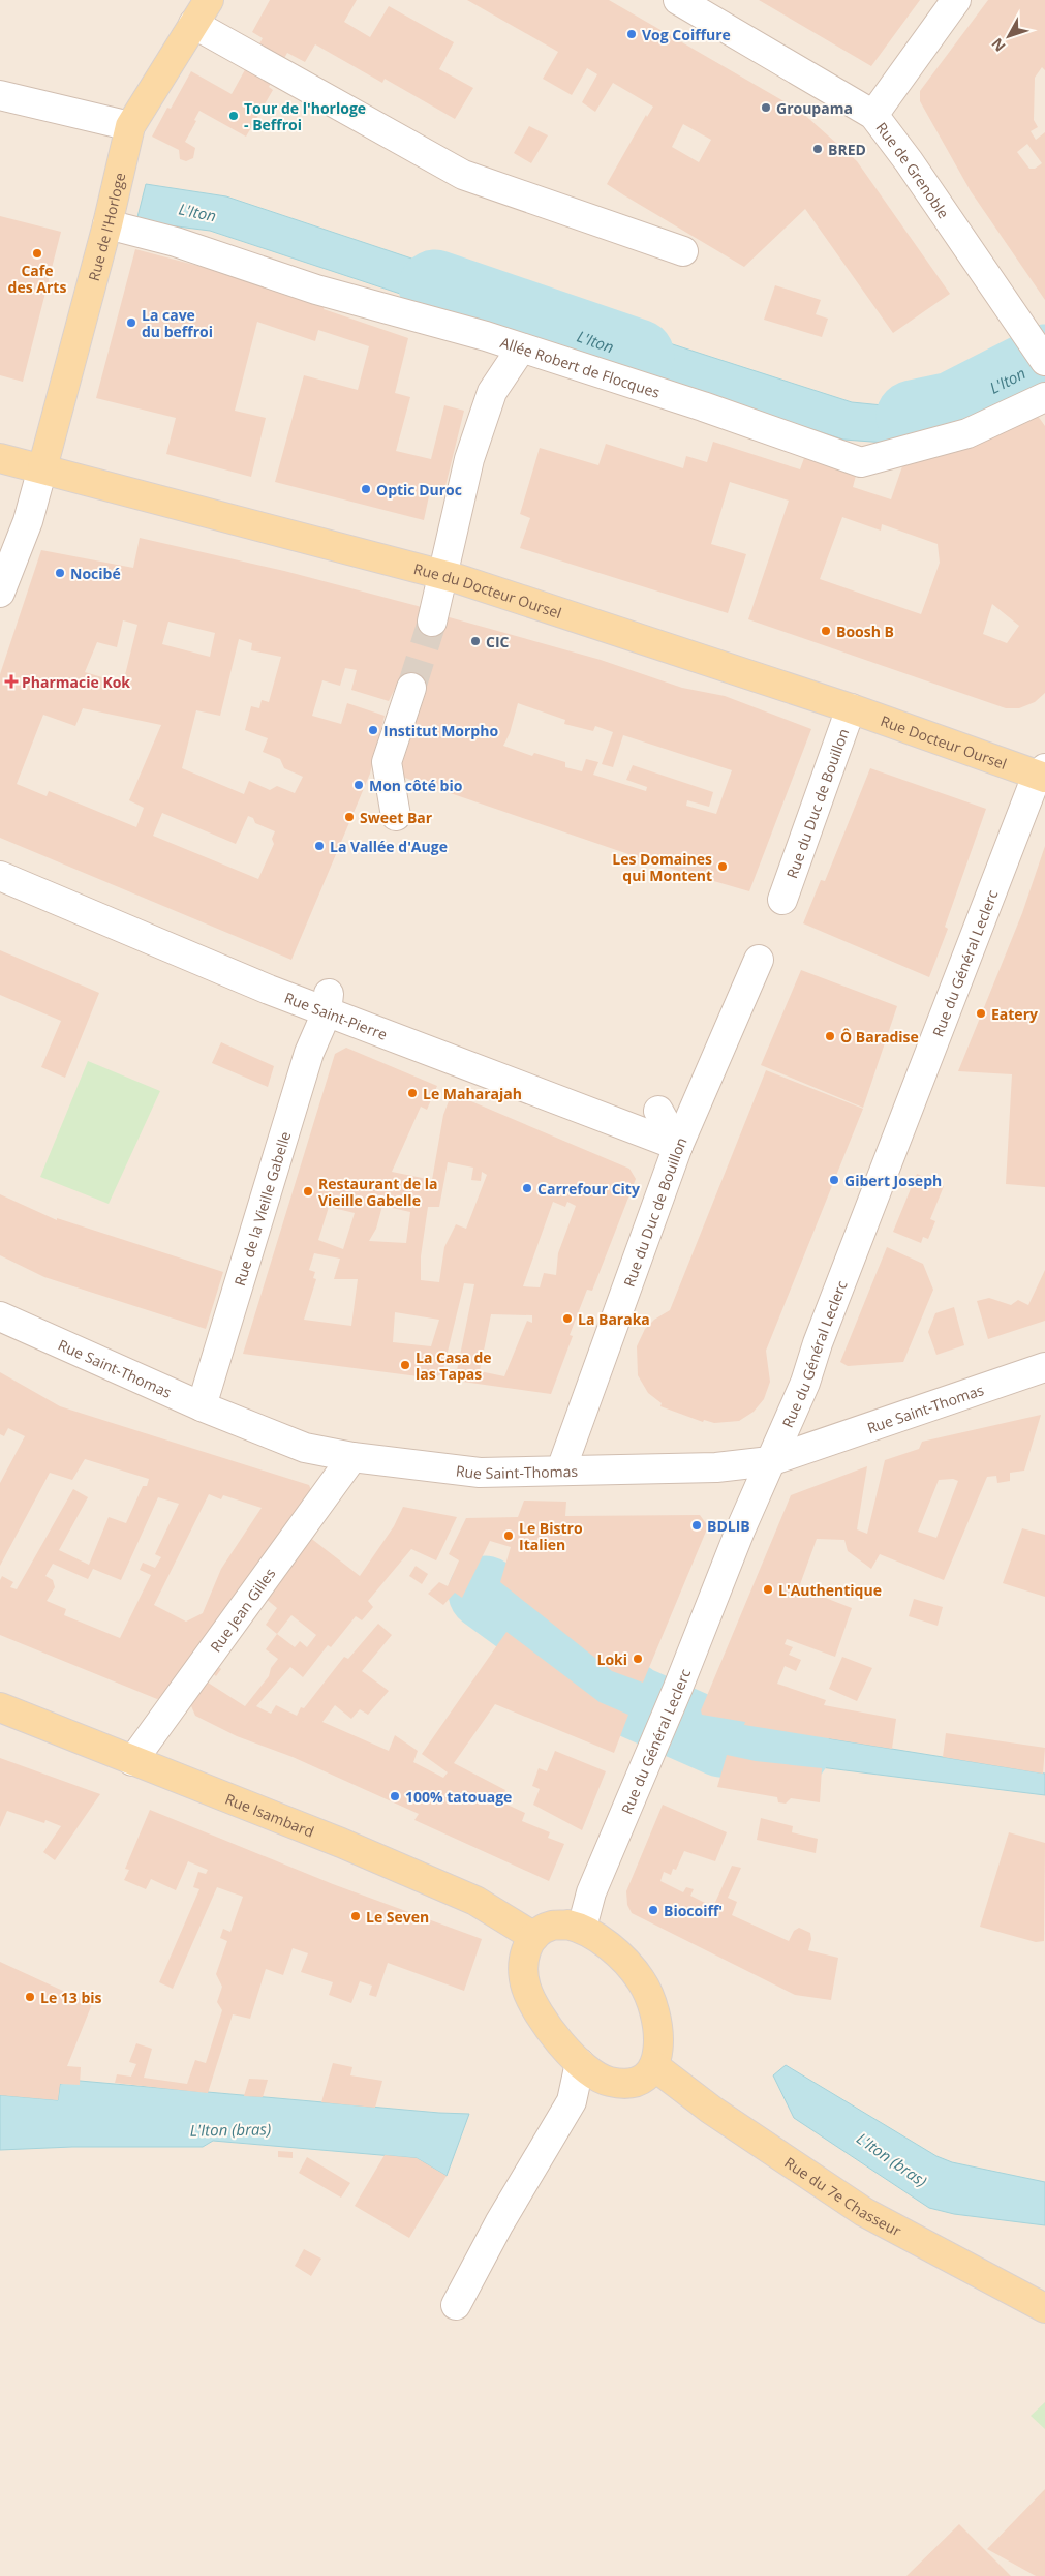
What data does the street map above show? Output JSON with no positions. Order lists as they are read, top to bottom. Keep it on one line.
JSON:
{"streets":{"main road":["Rue de l'Horloge","Rue du Docteur Oursel","Rue Docteur Oursel","Rue Isambard","Rue du 7e Chasseur"],"street":["Rue de Grenoble","Allée Robert de Flocques","Rue du Duc de Bouillon","Rue du Général Leclerc","Rue Saint-Pierre","Rue de la Vieille Gabelle","Rue Saint-Thomas","Rue Jean Gilles"]},"crossings":[["Rue de l'Horloge","Allée Robert de Flocques"],["Rue de l'Horloge","Rue du Docteur Oursel"],["Rue du Docteur Oursel","Rue Docteur Oursel"],["Rue du Docteur Oursel","Rue du Duc de Bouillon"],["Rue Docteur Oursel","Rue du Duc de Bouillon"],["Rue Docteur Oursel","Rue du Général Leclerc"],["Rue du Duc de Bouillon","Rue Saint-Pierre"],["Rue du Duc de Bouillon","Rue Saint-Thomas"],["Rue du Général Leclerc","Rue Saint-Thomas"],["Rue du Général Leclerc","Rue Isambard"],["Rue du Général Leclerc","Rue du 7e Chasseur"],["Rue Saint-Pierre","Rue de la Vieille Gabelle"],["Rue de la Vieille Gabelle","Rue Saint-Thomas"],["Rue Saint-Thomas","Rue Jean Gilles"],["Rue Jean Gilles","Rue Isambard"],["Rue Isambard","Rue du 7e Chasseur"]],"water":["L'Iton","L'Iton (bras)"],"places":{"other":["Vog Coiffure","Groupama","Tour de l'horloge - Beffroi","BRED","Cafe des Arts","La cave du beffroi","Optic Duroc","Nocibé","Boosh B","CIC","Institut Morpho","Mon côté bio","Sweet Bar","La Vallée d'Auge","Les Domaines qui Montent","Eatery","Ô Baradise","Le Maharajah","Gibert Joseph","Carrefour City","Restaurant de la Vieille Gabelle","La Baraka","La Casa de las Tapas","BDLIB","Le Bistro Italien","L'Authentique","Loki","100% tatouage","Biocoiff'","Le Seven","Le 13 bis"],"health":["Pharmacie Kok"]},"north":"bottom left"}
